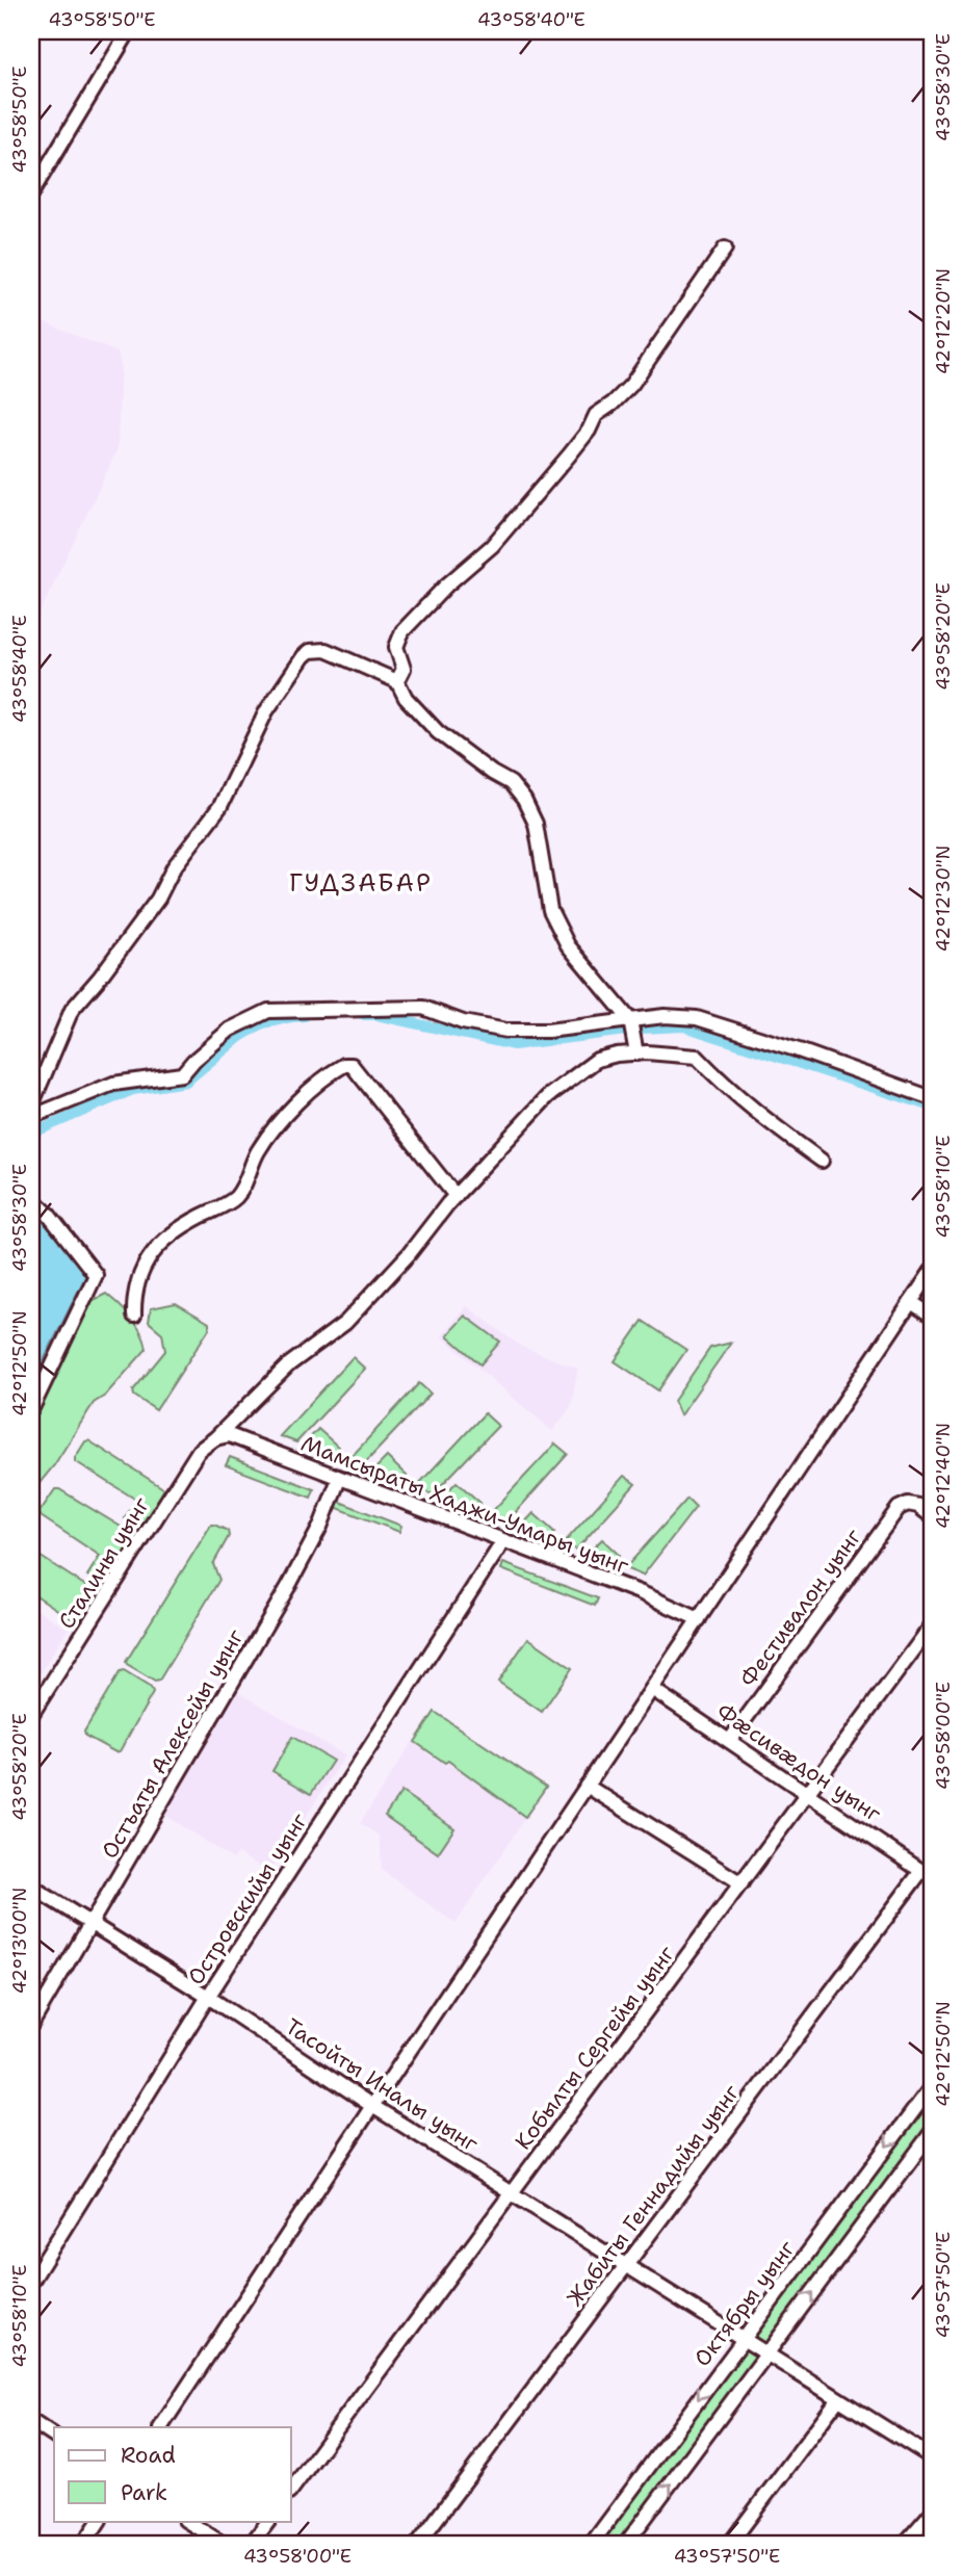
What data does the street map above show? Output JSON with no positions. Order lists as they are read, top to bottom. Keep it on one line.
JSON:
{"streets":{"street":["Мамсыраты Хаджи-Умары уынг","Сталины уынг","Фестивалон уынг","Остъаты Алексейы уынг","Фæсивæдон уынг","Островскийы уынг","Кобылты Сергейы уынг","Тасойты Иналы уынг","Жабиты Геннадийы уынг","Октябры уынг"]},"crossings":[["Мамсыраты Хаджи-Умары уынг","Сталины уынг"],["Мамсыраты Хаджи-Умары уынг","Остъаты Алексейы уынг"],["Мамсыраты Хаджи-Умары уынг","Островскийы уынг"],["Фестивалон уынг","Фæсивæдон уынг"],["Остъаты Алексейы уынг","Тасойты Иналы уынг"],["Фæсивæдон уынг","Кобылты Сергейы уынг"],["Фæсивæдон уынг","Жабиты Геннадийы уынг"],["Островскийы уынг","Тасойты Иналы уынг"],["Кобылты Сергейы уынг","Тасойты Иналы уынг"],["Тасойты Иналы уынг","Жабиты Геннадийы уынг"],["Тасойты Иналы уынг","Октябры уынг"]],"districts":["ГУДЗАБАР"],"legend":["Road","Park"],"coordinates":["43°58'50\"E","43°58'40\"E","43°58'30\"E","42°12'20\"N","43°58'20\"E","42°12'30\"N","43°58'10\"E","42°12'50\"N","42°12'40\"N","43°58'00\"E","42°13'00\"N","43°57'50\"E"]}
